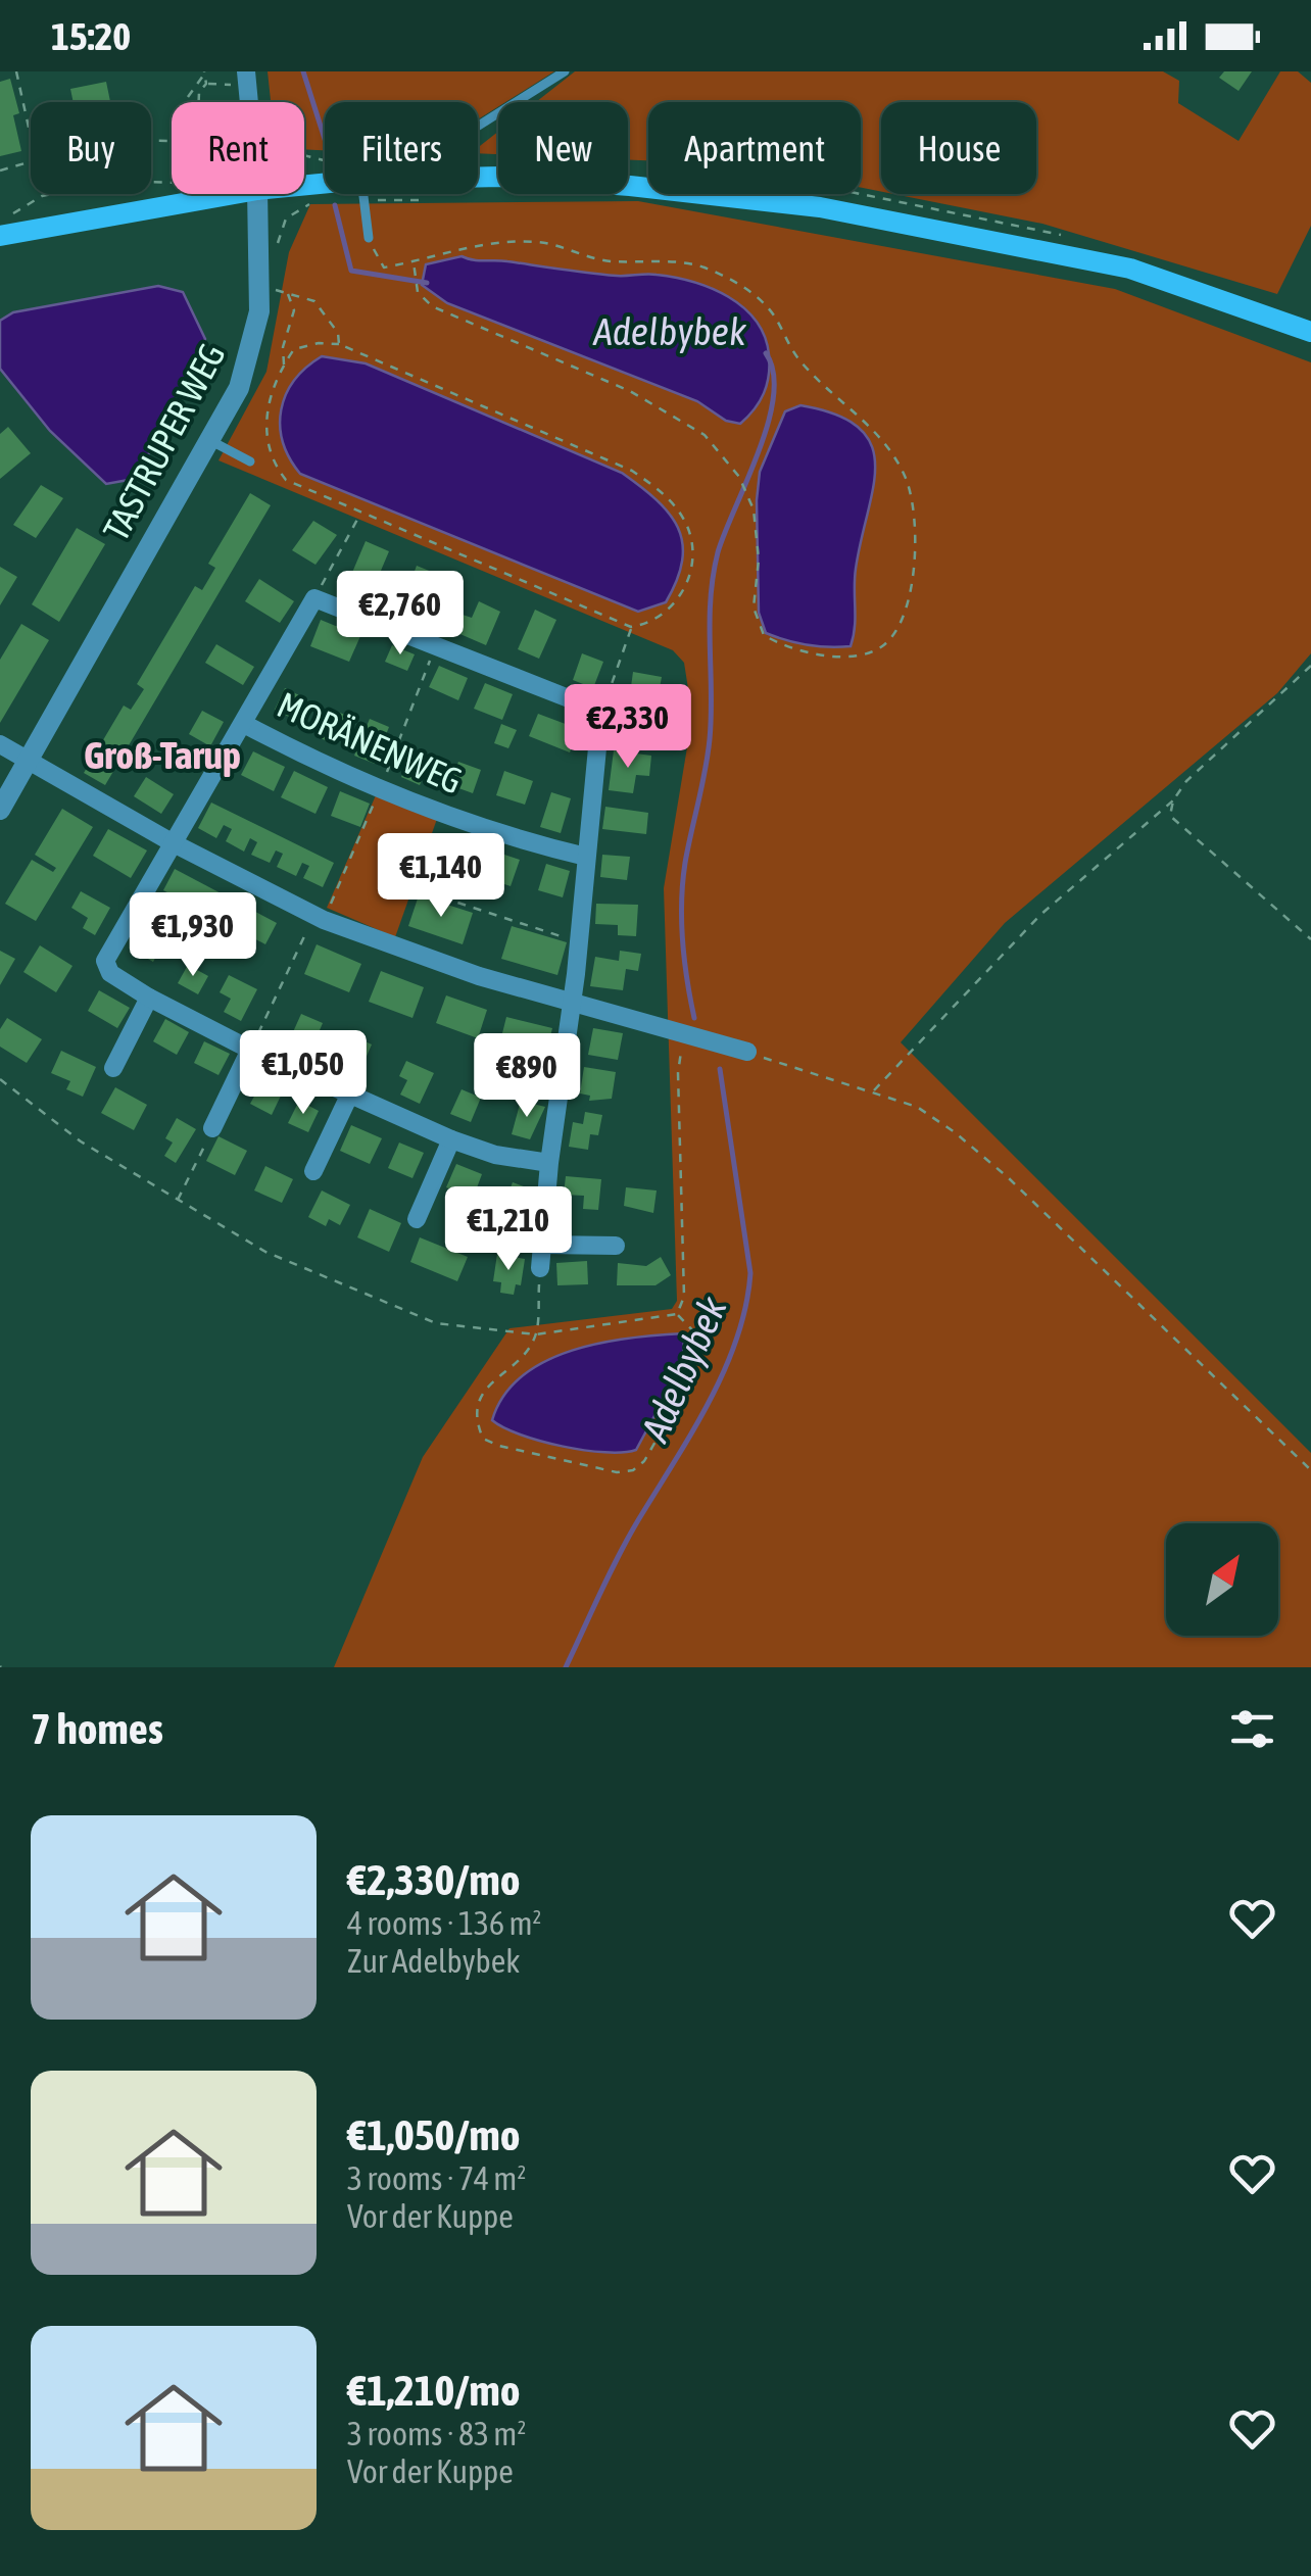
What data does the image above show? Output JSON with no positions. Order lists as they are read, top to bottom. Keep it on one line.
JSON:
{"streets":{"street":["TASTRUPER WEG","MORÄNENWEG"]},"districts":["Groß-Tarup"],"water":["Adelbybek"],"north":"top right","page":{"status":"15:20","chip":["Buy","Rent","Filters","New","Apartment","House"],"price":["€2,760","€2,330","€1,140","€1,930","€1,050","€890","€1,210"],"heading":"7 homes","list":[{"name":"€2,330/mo","note":"4 rooms · 136 m² · Zur Adelbybek"},{"name":"€1,050/mo","note":"3 rooms · 74 m² · Vor der Kuppe"},{"name":"€1,210/mo","note":"3 rooms · 83 m² · Vor der Kuppe"}]}}
